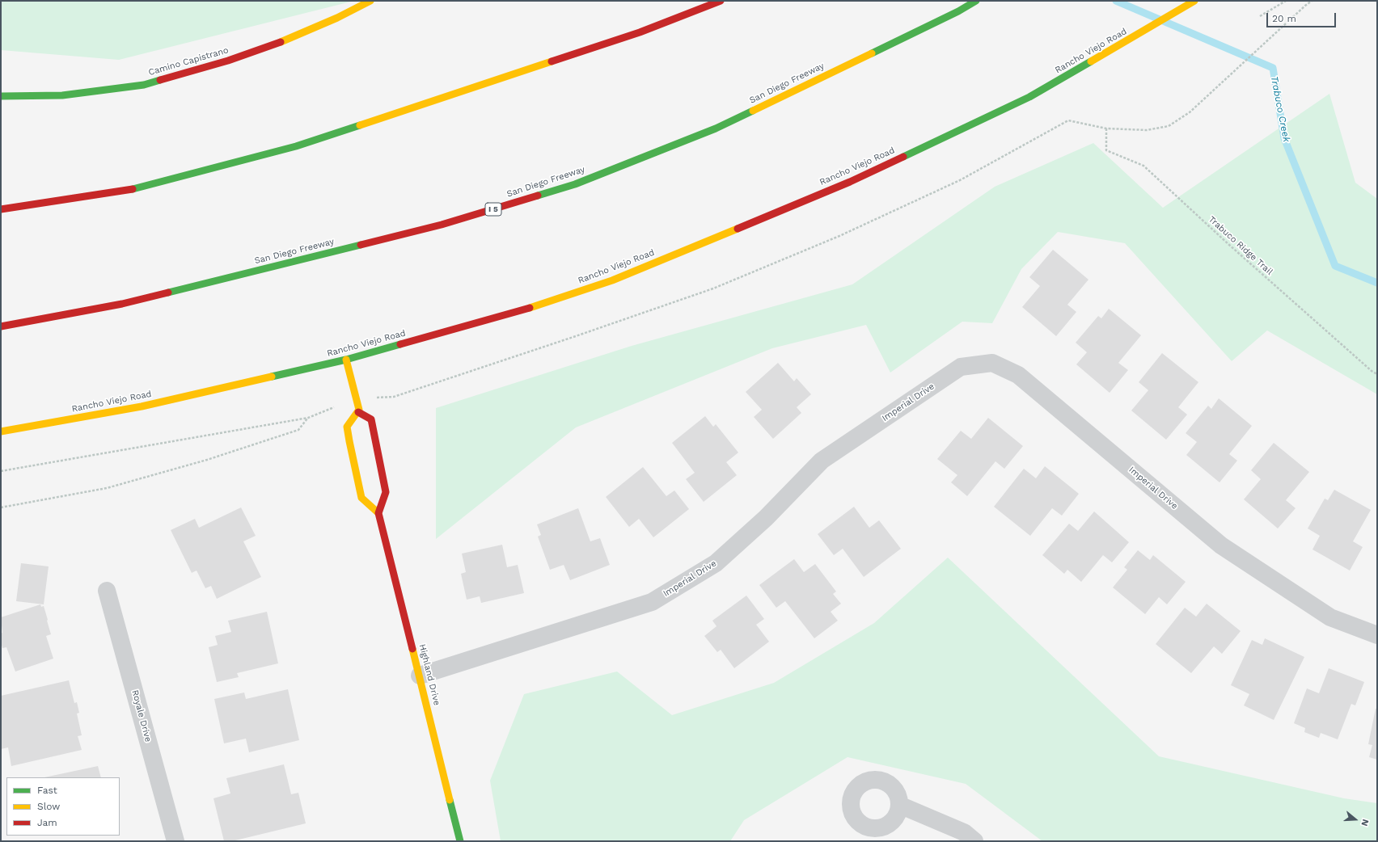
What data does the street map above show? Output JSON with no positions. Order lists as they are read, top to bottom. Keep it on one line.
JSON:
{"streets":{"main road":["Rancho Viejo Road","Camino Capistrano","San Diego Freeway","I 5","Highland Drive"],"street":["Imperial Drive","Royale Drive"],"path":["Trabuco Ridge Trail"]},"crossings":[["Imperial Drive","Highland Drive"]],"water":["Trabuco Creek"],"legend":["Fast","Slow","Jam"],"scale_bar":"20 m","north":"right"}
